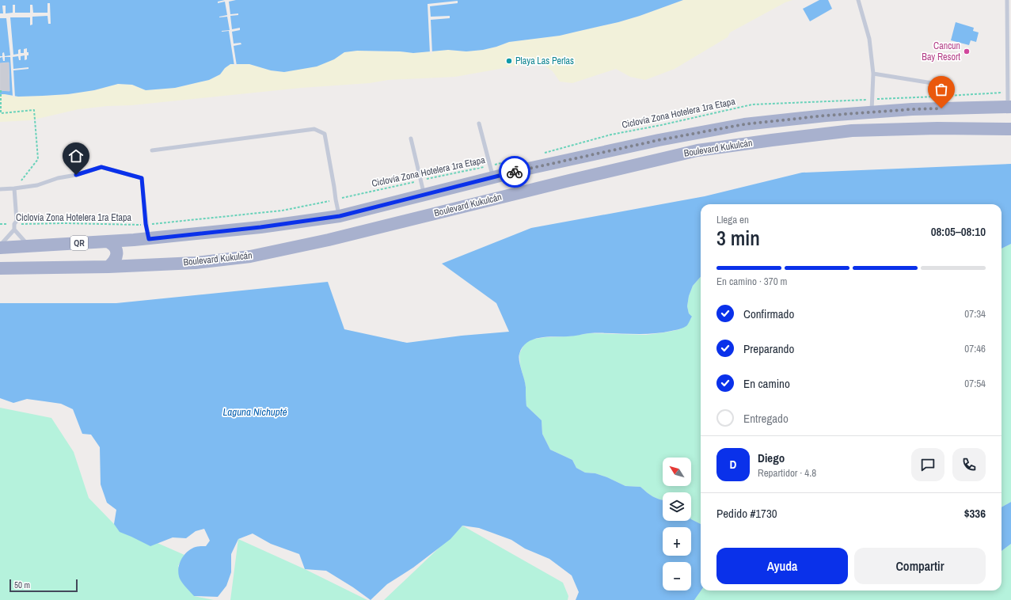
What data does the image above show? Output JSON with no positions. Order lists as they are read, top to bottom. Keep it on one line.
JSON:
{"streets":{"main road":["Boulevard Kukulcán","QR"],"path":["Ciclovía Zona Hotelera 1ra Etapa"]},"crossings":[["Ciclovía Zona Hotelera 1ra Etapa","Boulevard Kukulcán"]],"water":["Laguna Nichupté"],"places":["Cancun Bay Resort","Playa Las Perlas"],"scale_bar":"50 m","north":"top left","page":{"heading":["3 min","Llega en","08:05–08:10"],"panel":["Diego","Repartidor · 4.8","Pedido #1730","$336"],"bar":"En camino · 370 m","list":[["Confirmado","07:34"],["Preparando","07:46"],["En camino","07:54"],"Entregado"],"round":"D","map_buttons":["+","−"],"buttons":["Ayuda","Compartir"],"scale":"50 m"}}
